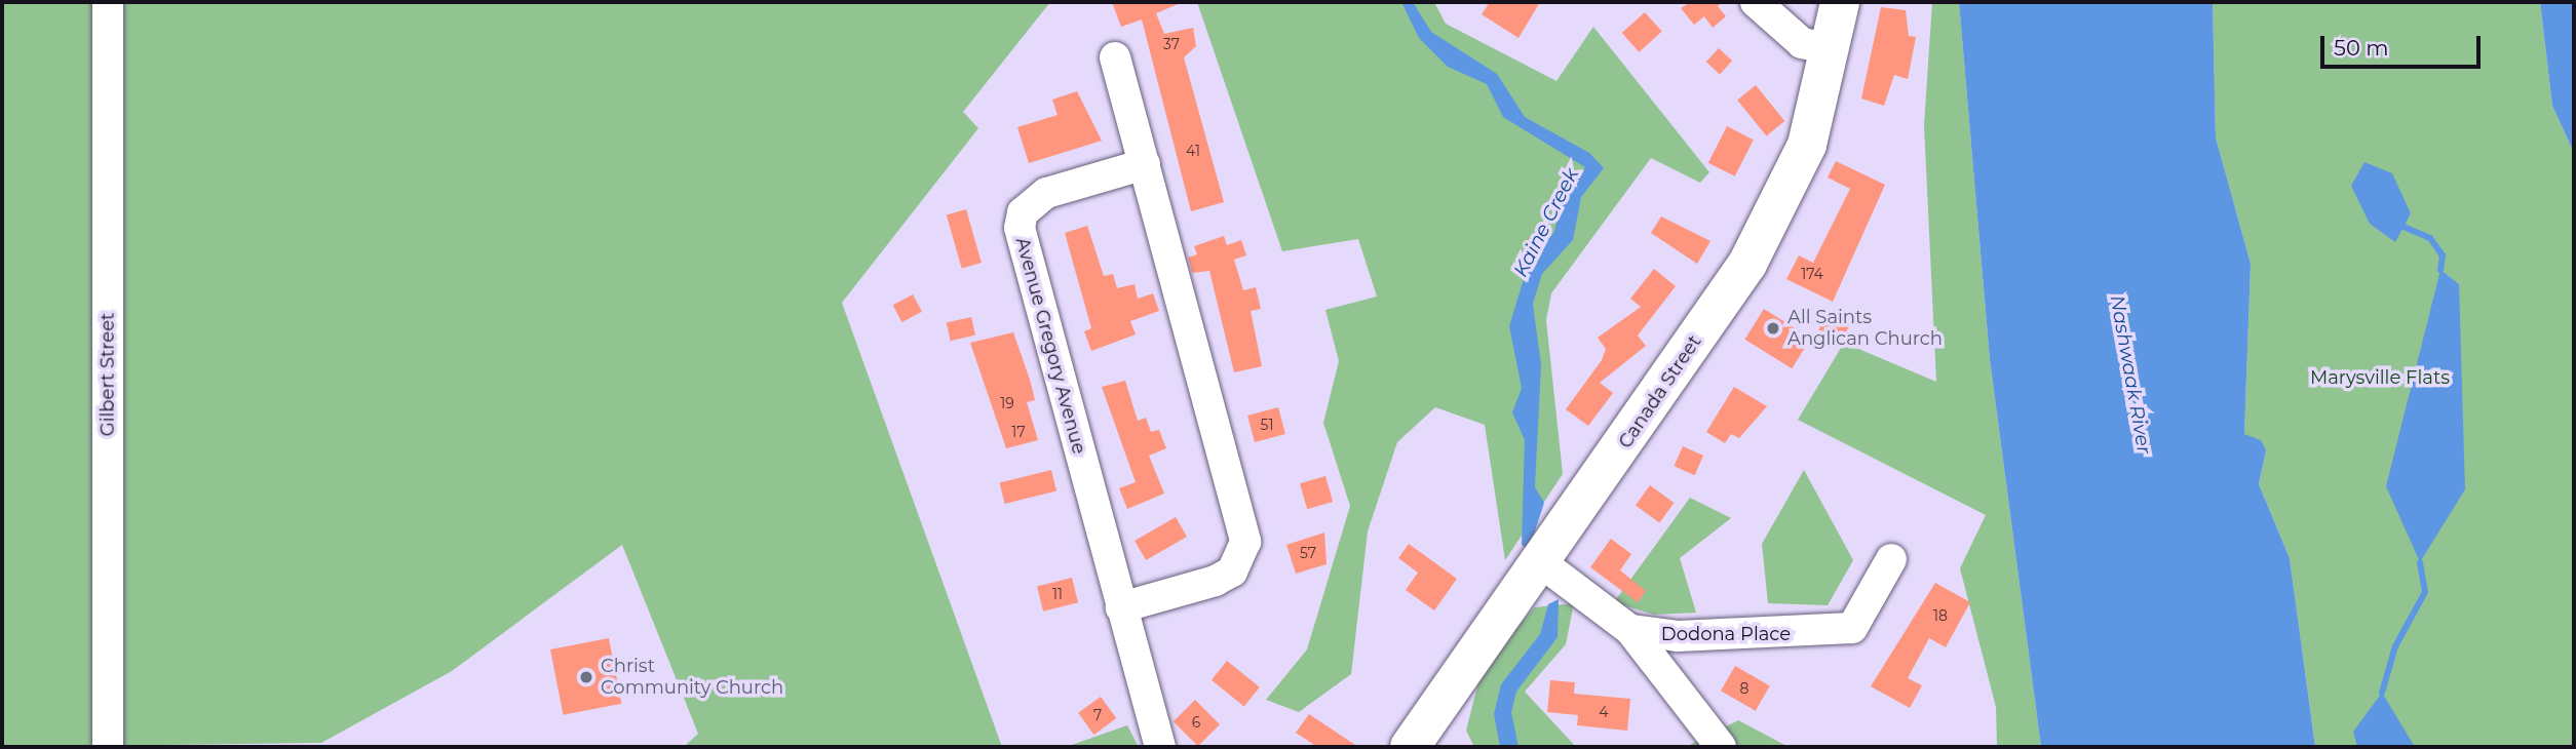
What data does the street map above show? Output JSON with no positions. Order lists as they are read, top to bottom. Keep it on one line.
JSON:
{"streets":{"main road":["Canada Street"],"street":["Avenue Gregory Avenue","Gilbert Street","Dodona Place"]},"crossings":[["Canada Street","Dodona Place"]],"water":["Kaine Creek","Nashwaak River"],"parks":["Marysville Flats"],"places":["All Saints Anglican Church","Christ Community Church"],"house_numbers":["37","41","174","19","51","17","57","11","18","8","4","7","6"],"scale_bar":"50 m"}
